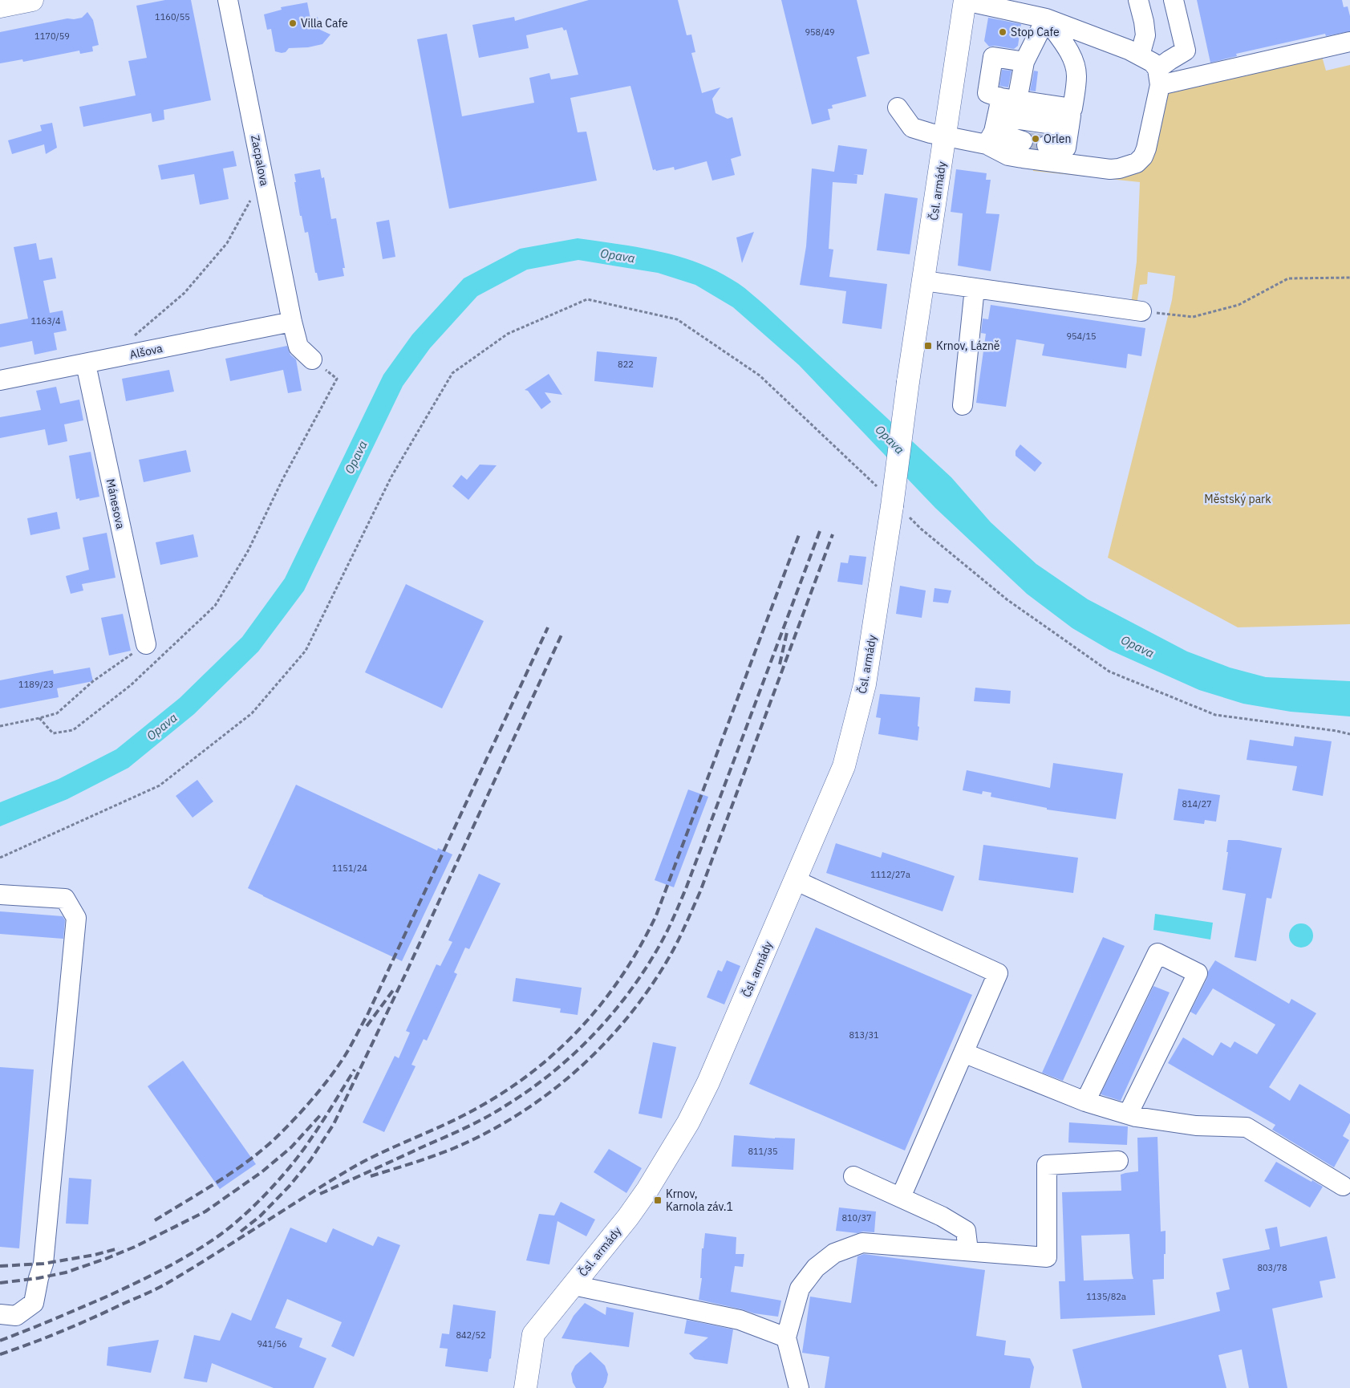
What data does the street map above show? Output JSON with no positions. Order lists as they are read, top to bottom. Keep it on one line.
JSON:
{"streets":{"main road":["Čsl. armády"],"street":["Zacpalova","Alšova","Mánesova"]},"crossings":[["Zacpalova","Alšova"],["Alšova","Mánesova"]],"water":["Opava"],"parks":["Městský park"],"places":{"other":["Villa Cafe","Stop Cafe","Orlen"],"transit":["Krnov, Lázně","Krnov, Karnola záv.1"]},"house_numbers":["1160/55","958/49","1170/59","1163/4","954/15","822","1189/23","814/27","1151/24","1112/27a","813/31","811/35","810/37","803/78","1135/82a","842/52","941/56"]}
